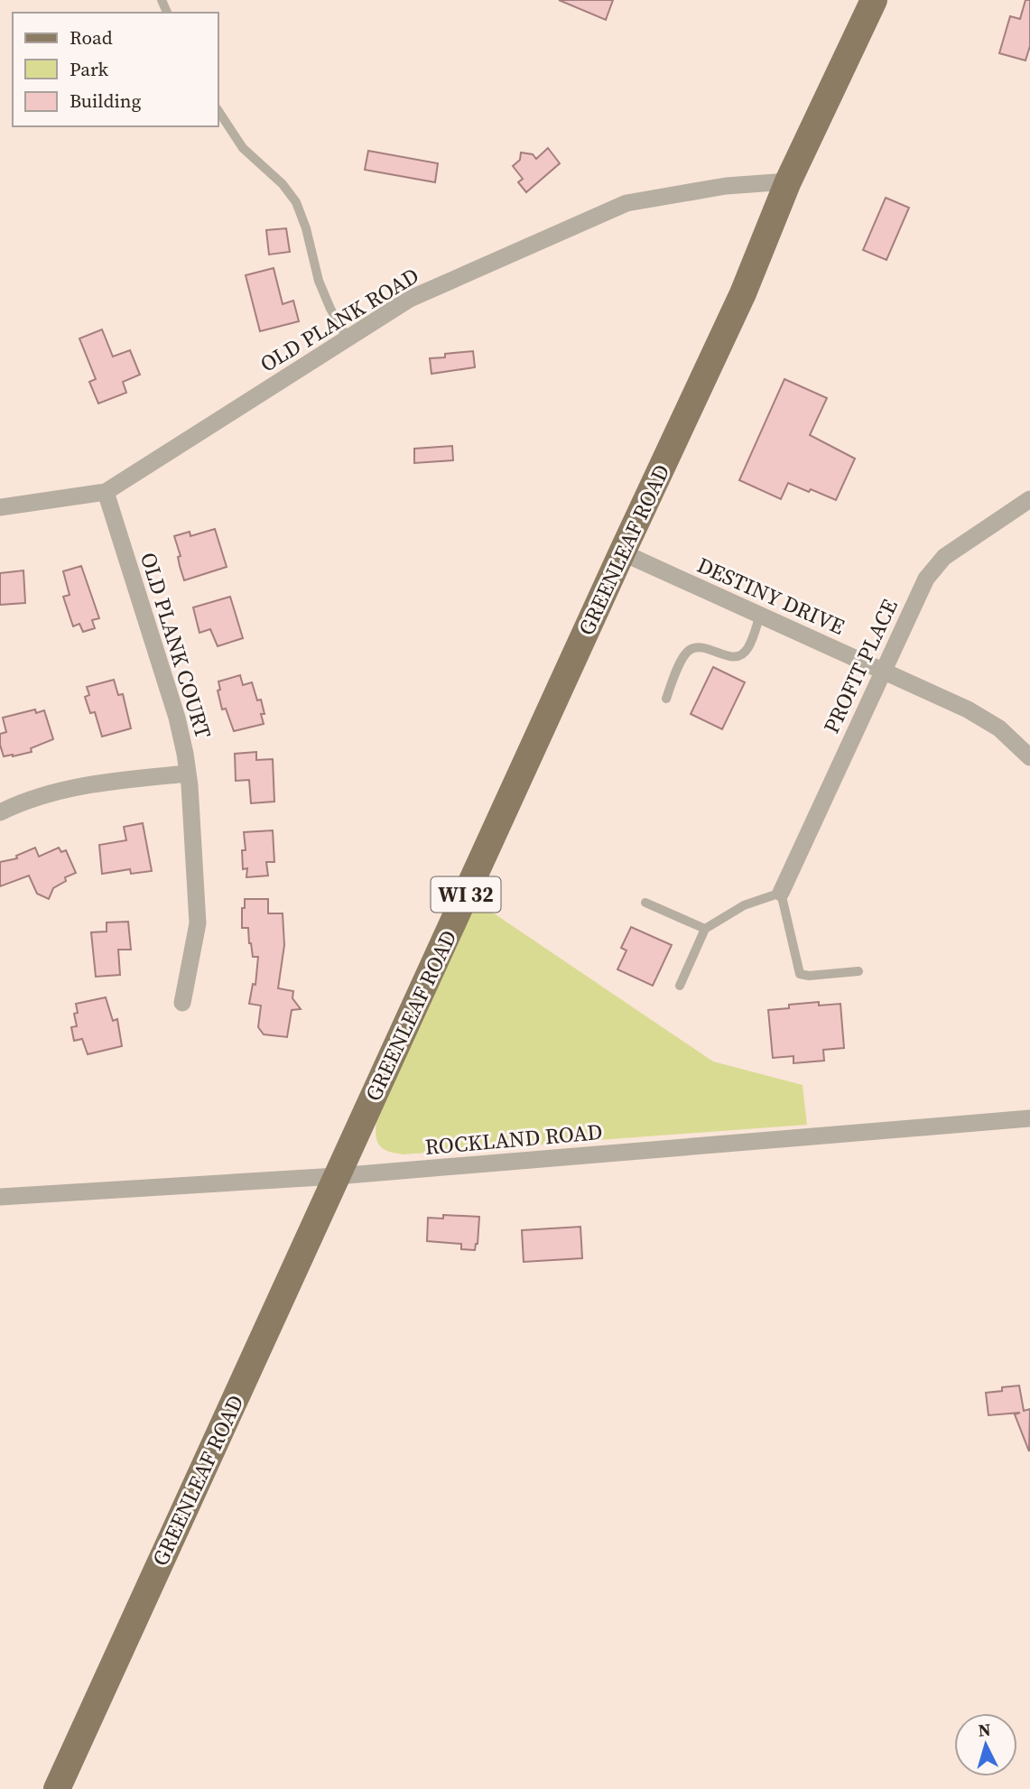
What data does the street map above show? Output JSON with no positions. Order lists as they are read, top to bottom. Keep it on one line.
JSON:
{"streets":{"main road":["GREENLEAF ROAD","WI 32"],"street":["OLD PLANK ROAD","DESTINY DRIVE","OLD PLANK COURT","PROFIT PLACE","ROCKLAND ROAD"]},"crossings":[["OLD PLANK ROAD","GREENLEAF ROAD"],["OLD PLANK ROAD","OLD PLANK COURT"],["GREENLEAF ROAD","DESTINY DRIVE"],["GREENLEAF ROAD","ROCKLAND ROAD"],["DESTINY DRIVE","PROFIT PLACE"]],"legend":["Road","Park","Building"],"north":"top"}
